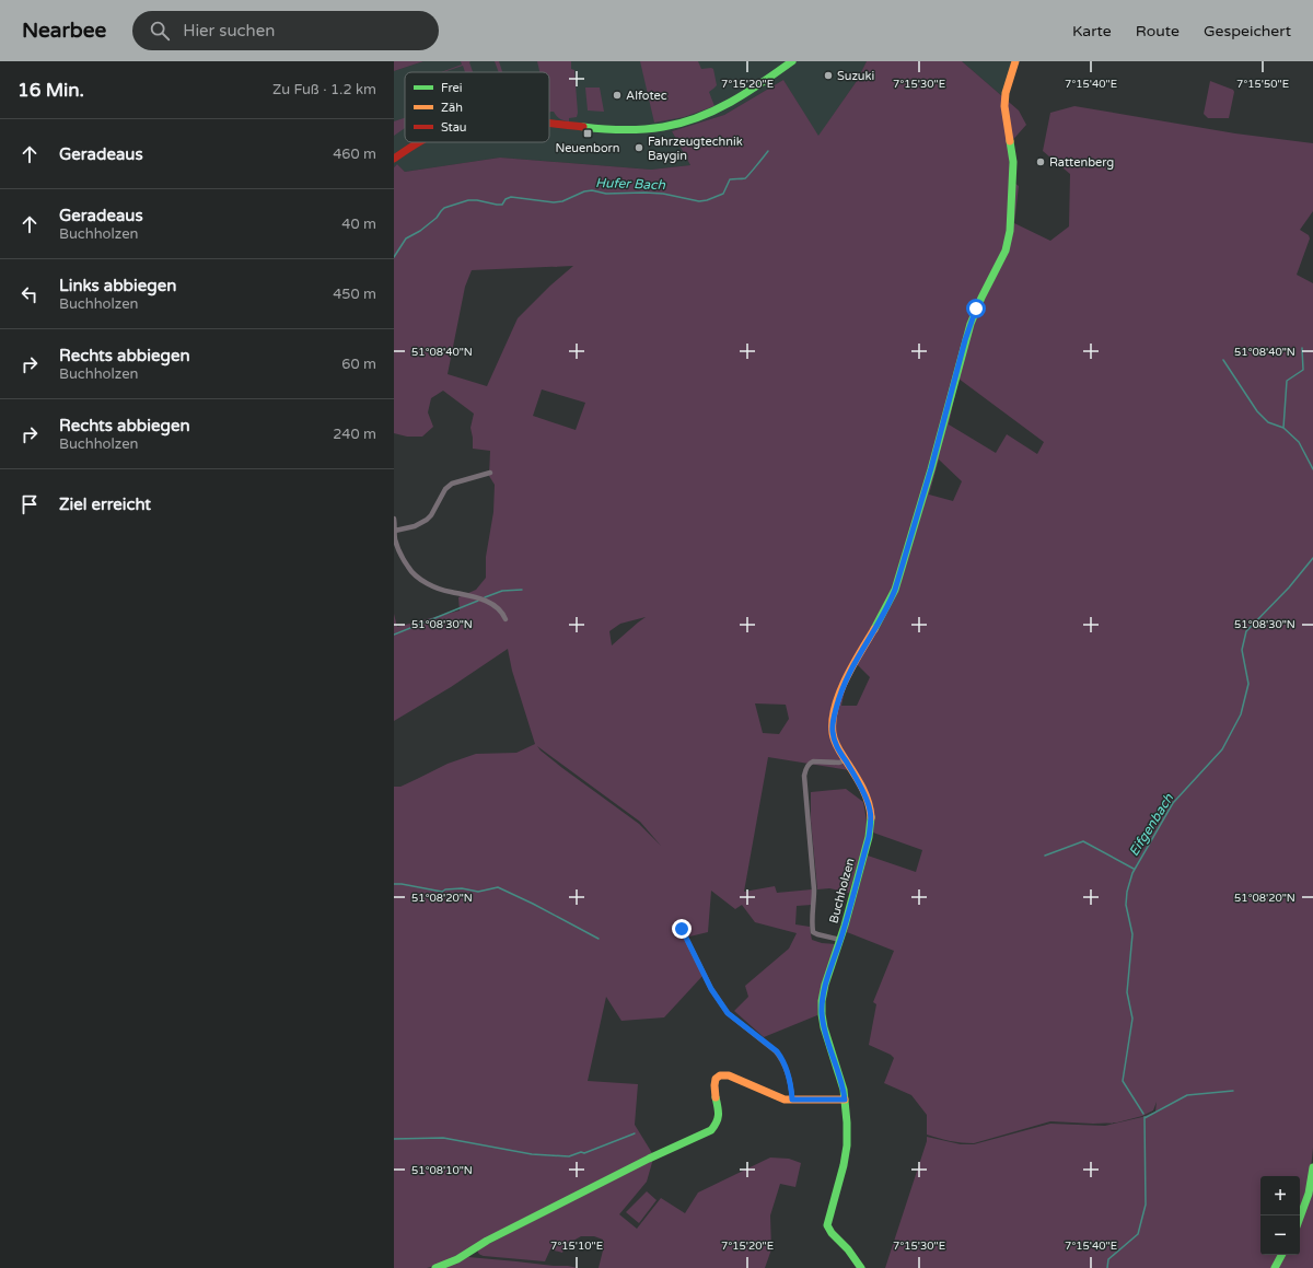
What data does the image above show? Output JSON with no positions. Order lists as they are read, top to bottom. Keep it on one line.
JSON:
{"streets":{"street":["Buchholzen"]},"water":["Hufer Bach","Eifgenbach"],"places":{"other":["Suzuki","Alfotec","Fahrzeugtechnik Baygin","Rattenberg"],"transit":["Neuenborn"]},"legend":["Frei","Zäh","Stau"],"page":{"header":"Nearbee","search":"Hier suchen","nav":["Karte","Route","Gespeichert"],"heading":["16 Min.","Zu Fuß · 1.2 km"],"list":[["Geradeaus","460 m"],["Geradeaus","Buchholzen","40 m"],["Links abbiegen","Buchholzen","450 m"],["Rechts abbiegen","Buchholzen","60 m"],["Rechts abbiegen","Buchholzen","240 m"],"Ziel erreicht"],"map_buttons":["+","−"]},"coordinates":["7°15'20\"E","7°15'30\"E","7°15'40\"E","7°15'50\"E","51°08'40\"N","51°08'30\"N","51°08'20\"N","51°08'10\"N","7°15'10\"E"]}
